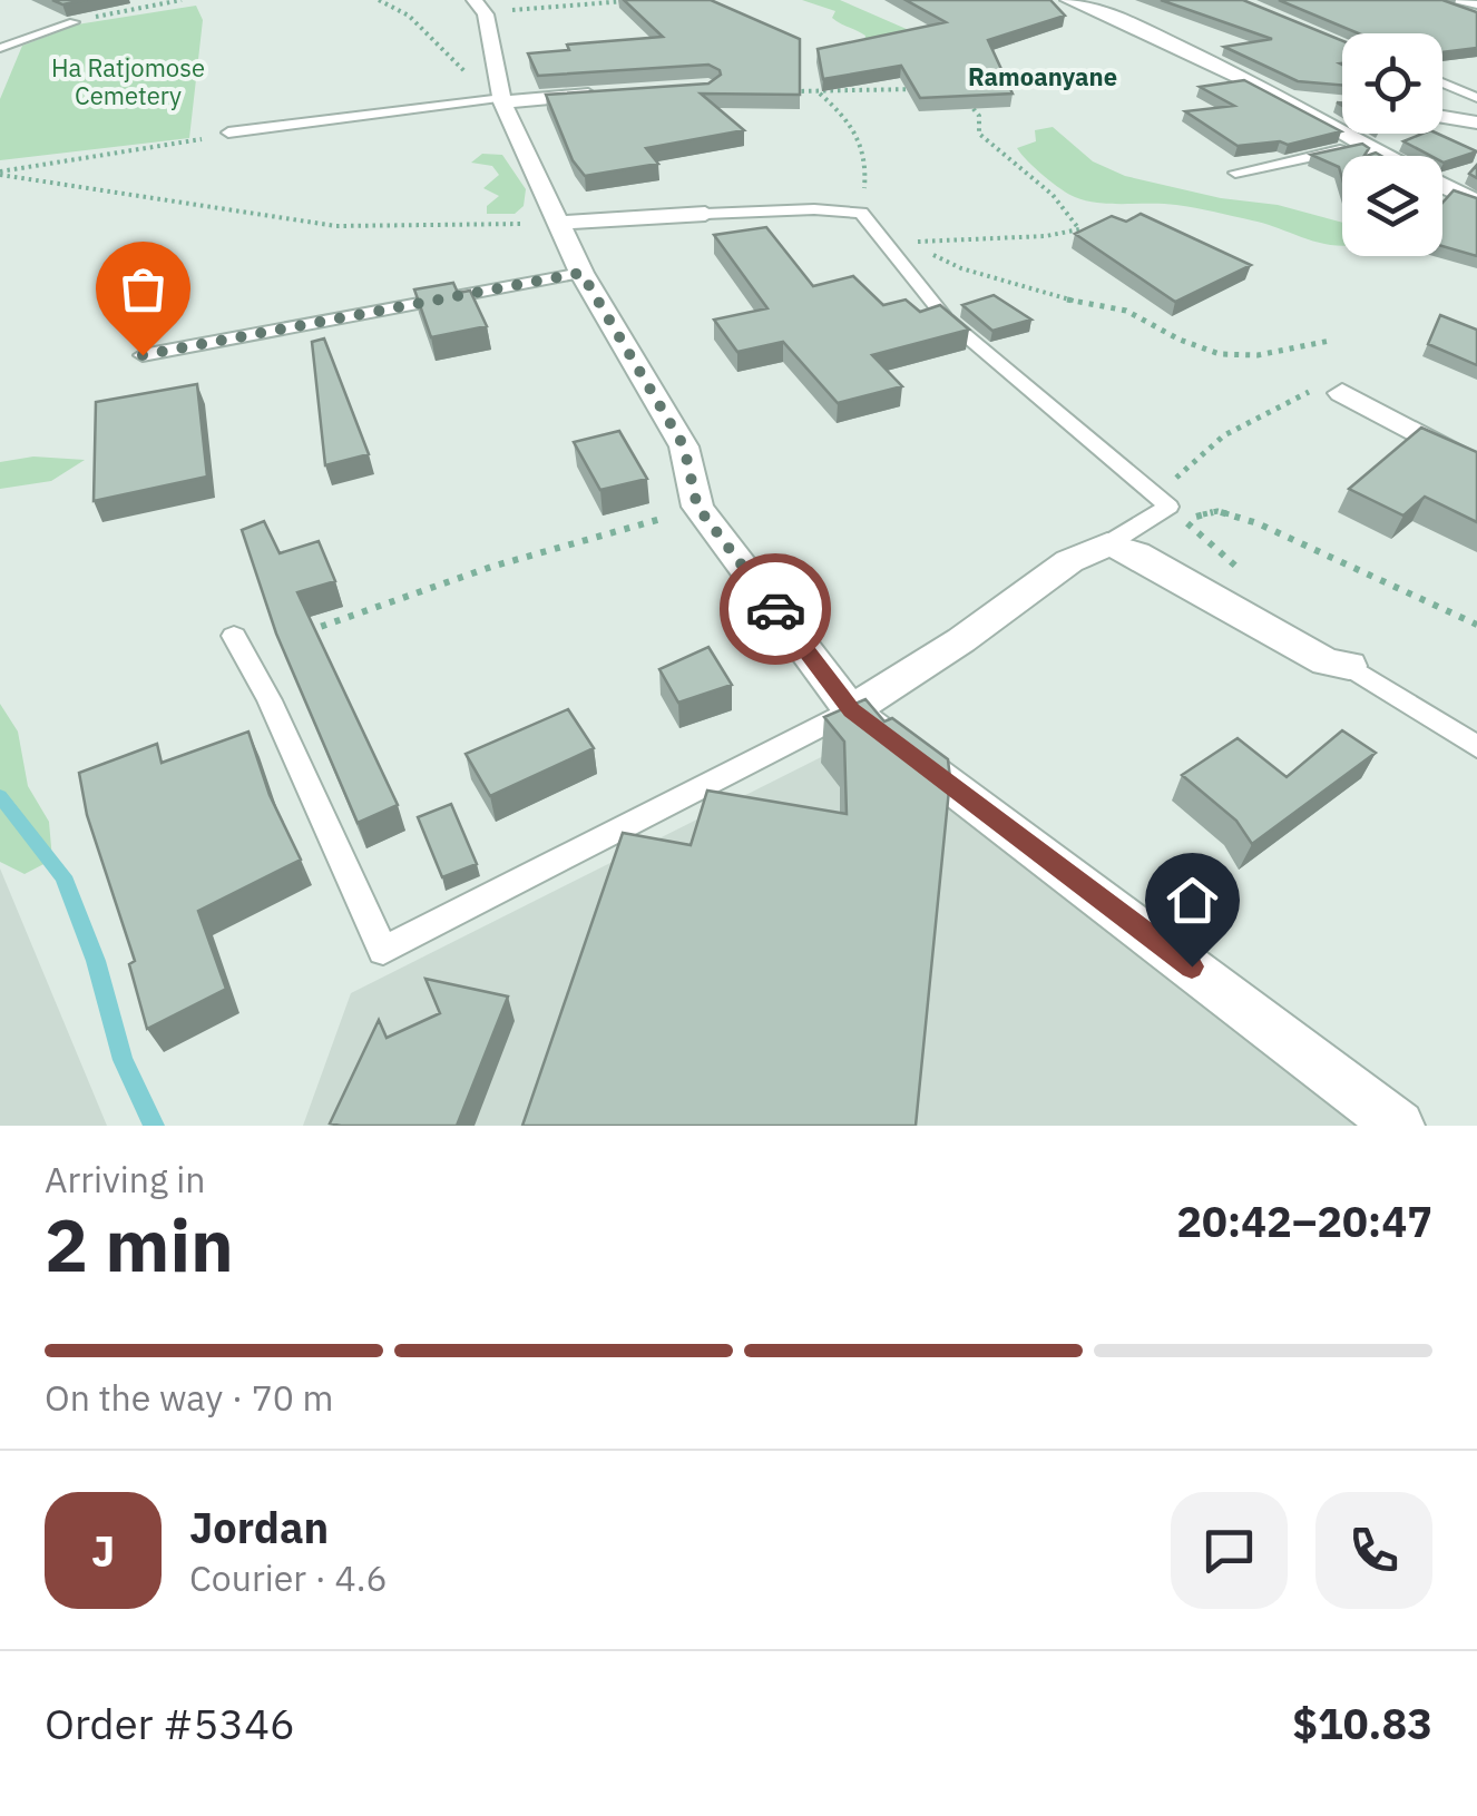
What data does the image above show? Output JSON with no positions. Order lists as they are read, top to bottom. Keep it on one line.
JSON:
{"districts":["Ramoanyane"],"parks":["Ha Ratjomose Cemetery"],"page":{"heading":["2 min","Arriving in","20:42–20:47"],"panel":["Jordan","Courier · 4.6","Order #5346","$10.83"],"bar":"On the way · 70 m","round":"J"}}
